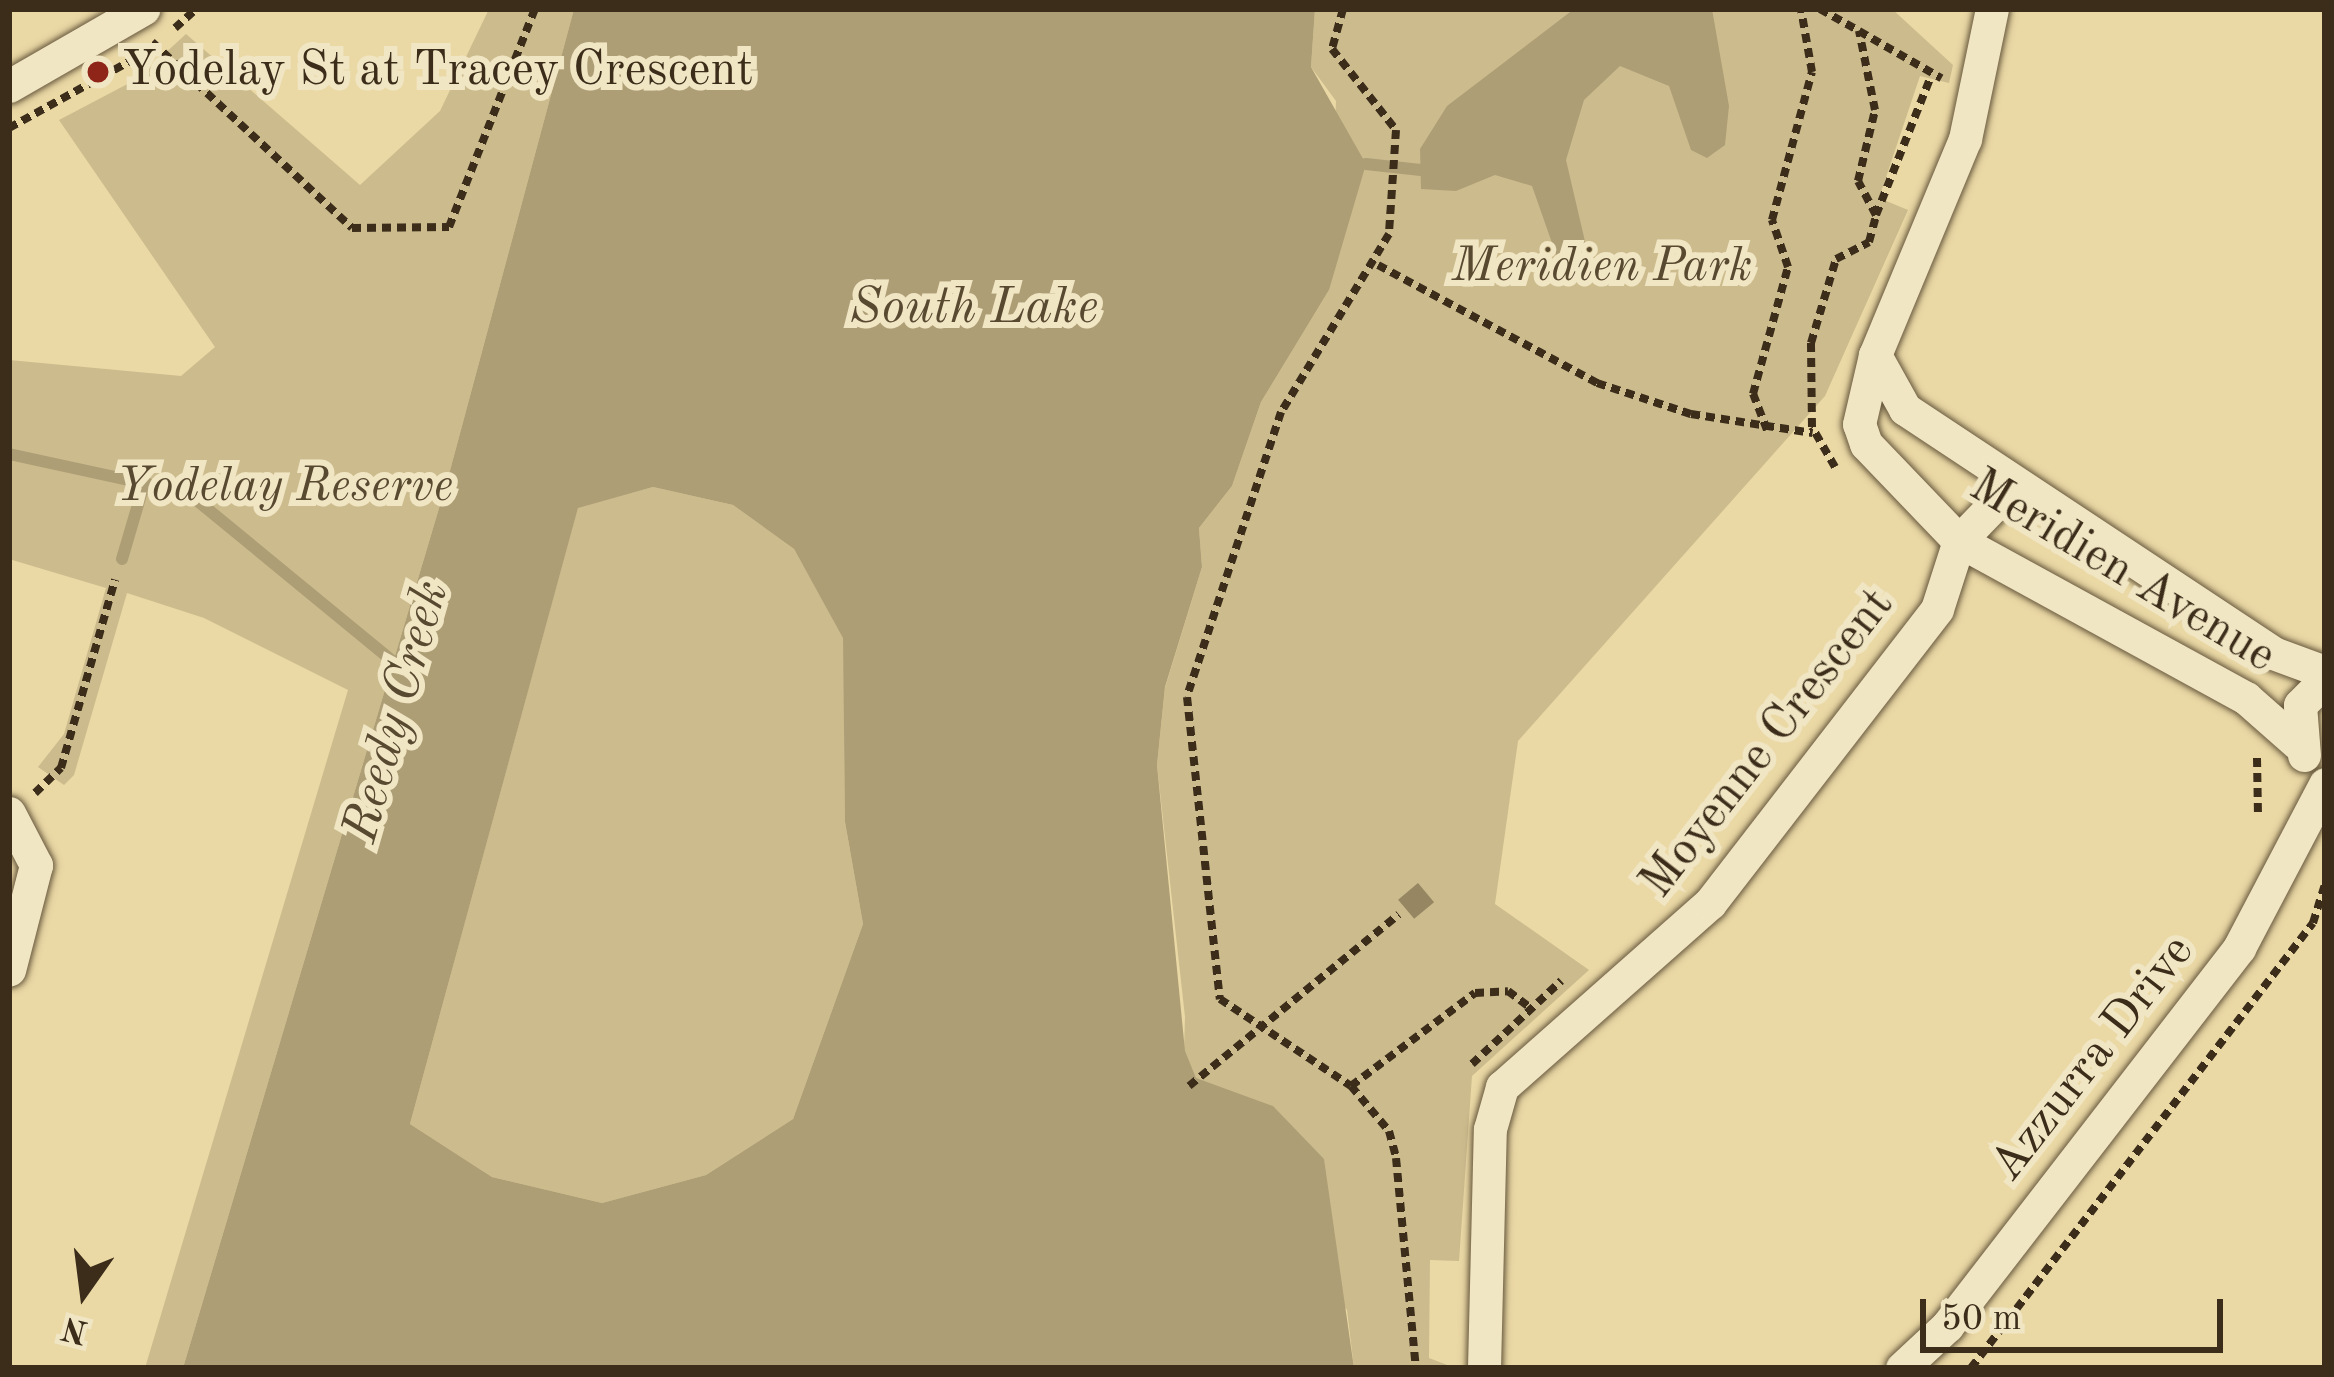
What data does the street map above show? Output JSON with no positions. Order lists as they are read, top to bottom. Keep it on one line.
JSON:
{"streets":{"street":["Meridien Avenue","Moyenne Crescent","Azzurra Drive"]},"crossings":[["Meridien Avenue","Moyenne Crescent"],["Meridien Avenue","Azzurra Drive"]],"water":["South Lake","Reedy Creek"],"parks":["Meridien Park","Yodelay Reserve"],"places":["Yodelay St at Tracey Crescent"],"scale_bar":"50 m","north":"bottom"}
